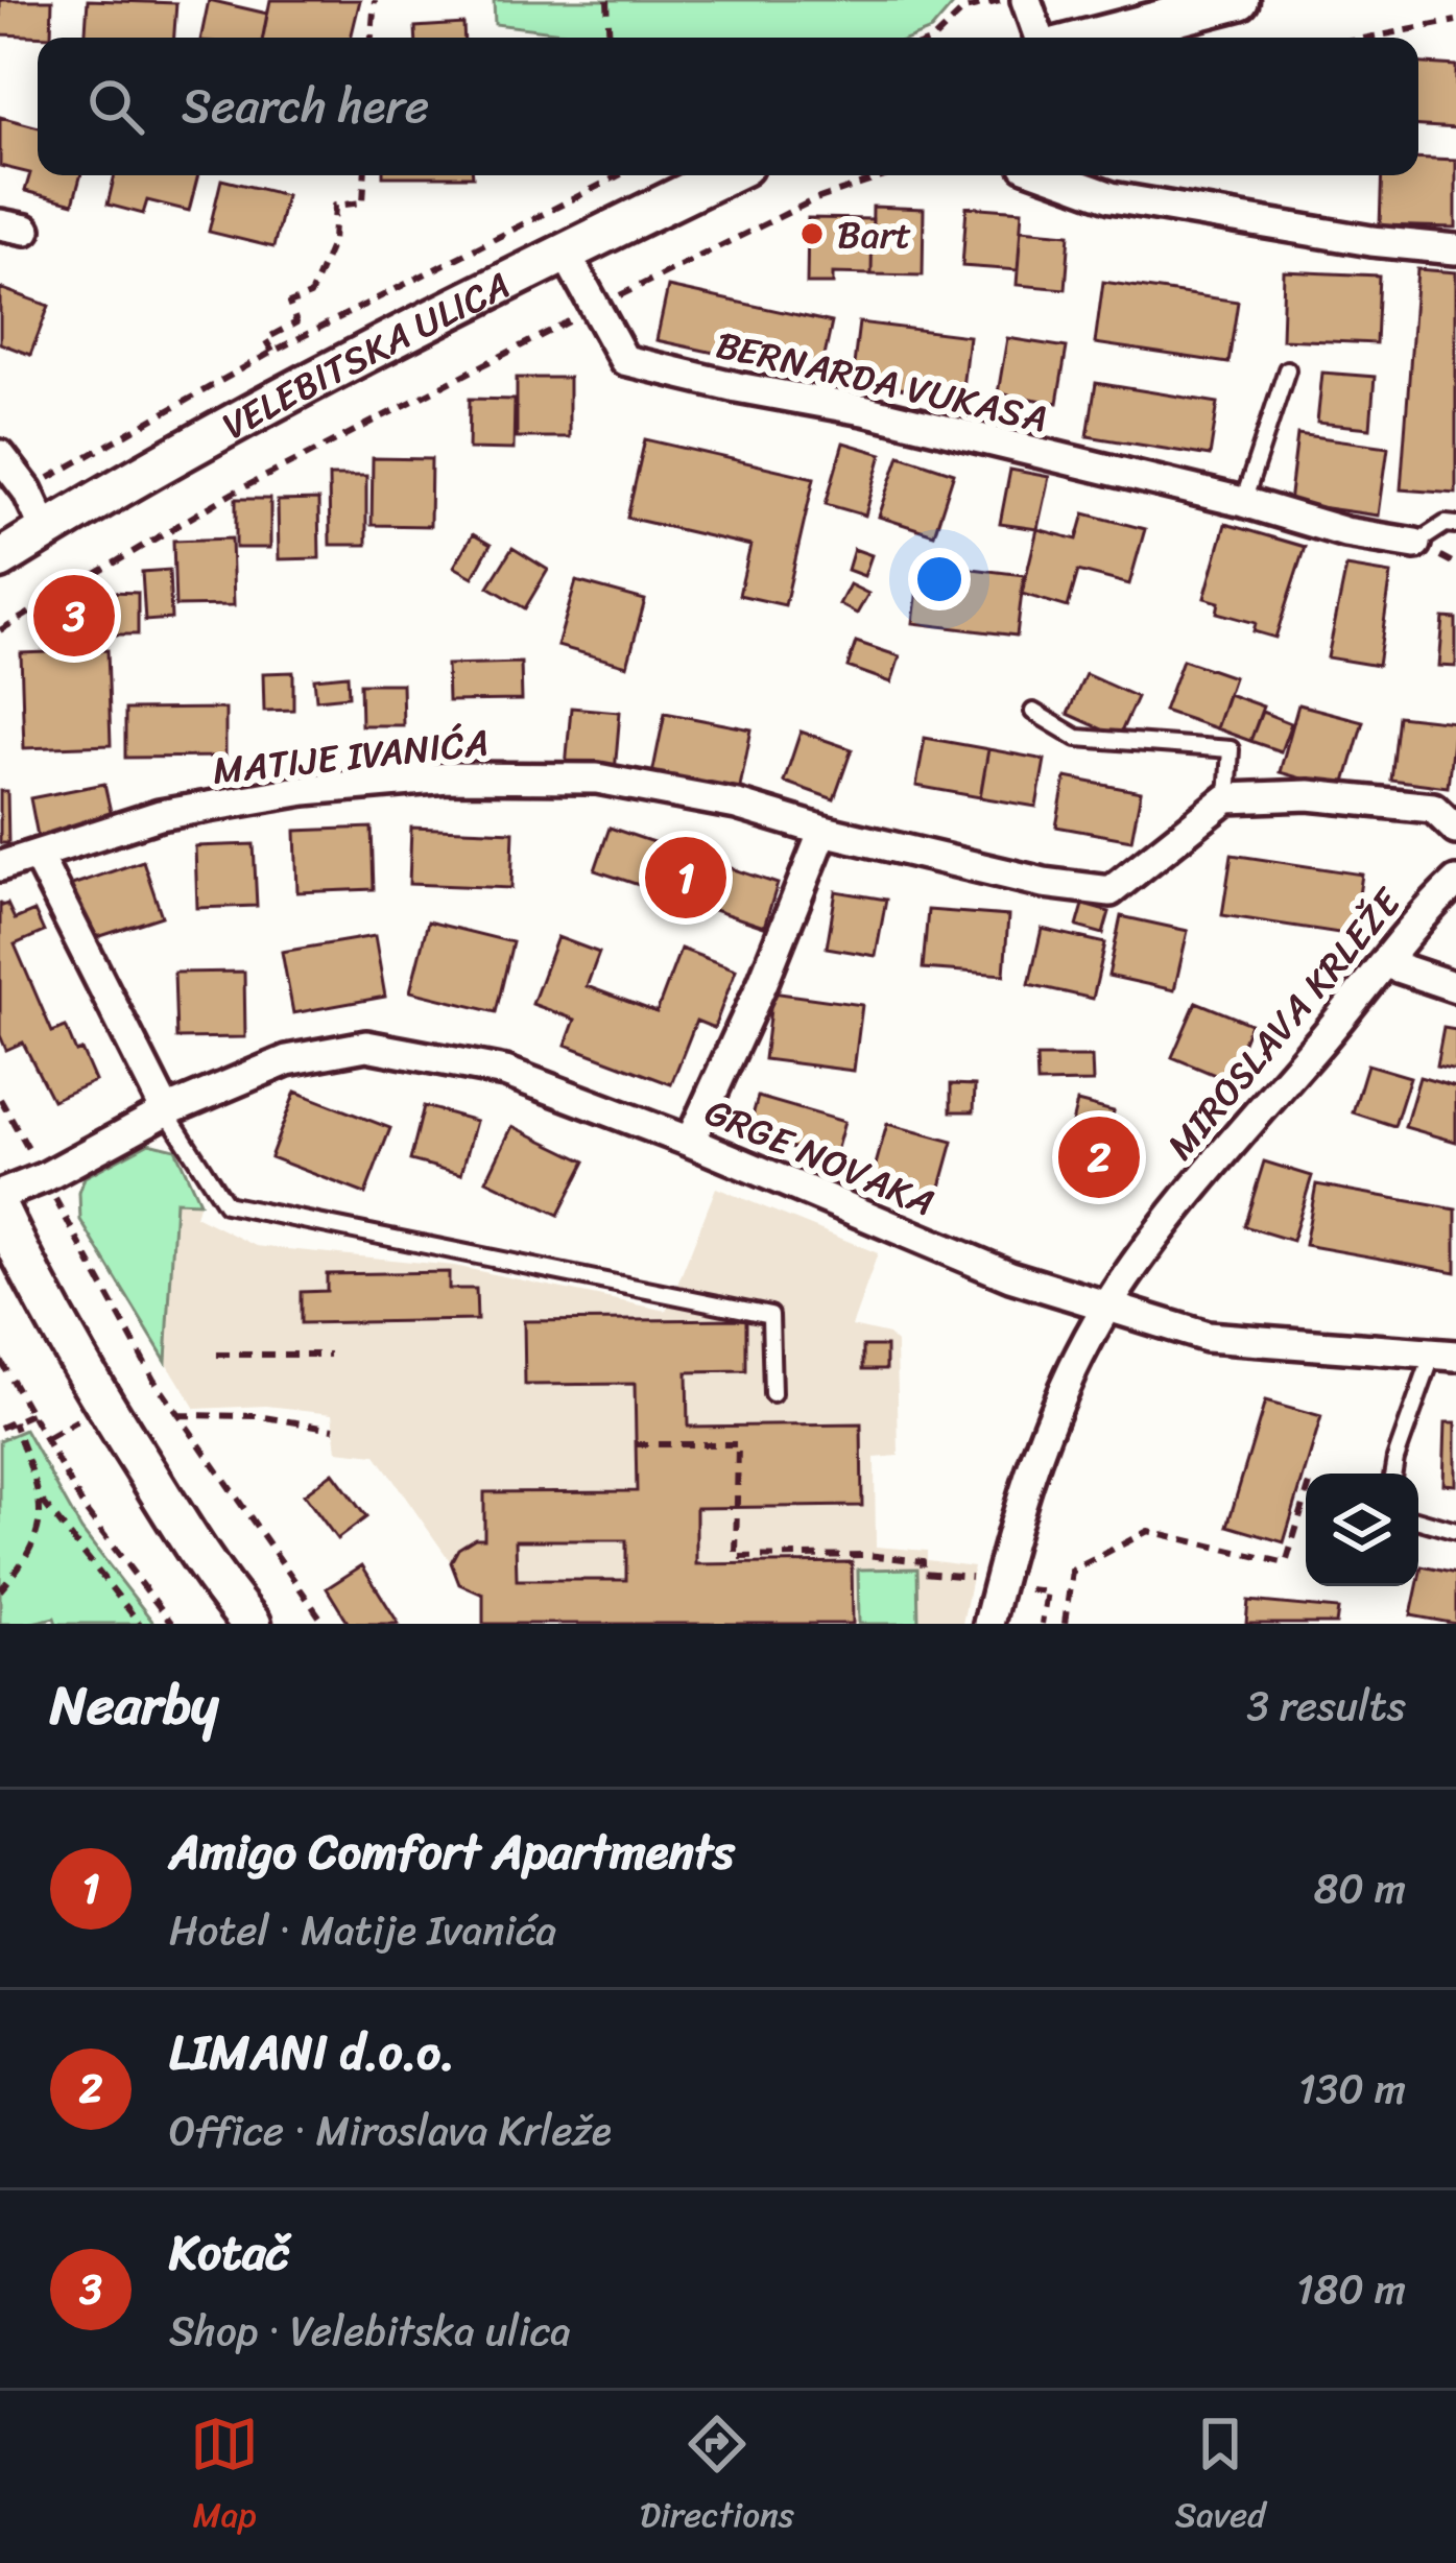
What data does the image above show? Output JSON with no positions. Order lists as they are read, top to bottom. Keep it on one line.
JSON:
{"streets":{"street":["VELEBITSKA ULICA","BERNARDA VUKASA","MATIJE IVANIĆA","MIROSLAVA KRLEŽE","GRGE NOVAKA"]},"crossings":[["VELEBITSKA ULICA","BERNARDA VUKASA"],["MIROSLAVA KRLEŽE","GRGE NOVAKA"]],"places":["Bart"],"page":{"search":"Search here","pins":["3","1","2"],"heading":["Nearby","3 results"],"list":[{"mark":"1","name":"Amigo Comfort Apartments","note":"Hotel · Matije Ivanića","value":"80 m"},{"mark":"2","name":"LIMANI d.o.o.","note":"Office · Miroslava Krleže","value":"130 m"},{"mark":"3","name":"Kotač","note":"Shop · Velebitska ulica","value":"180 m"}],"nav":["Map","Directions","Saved"]}}
